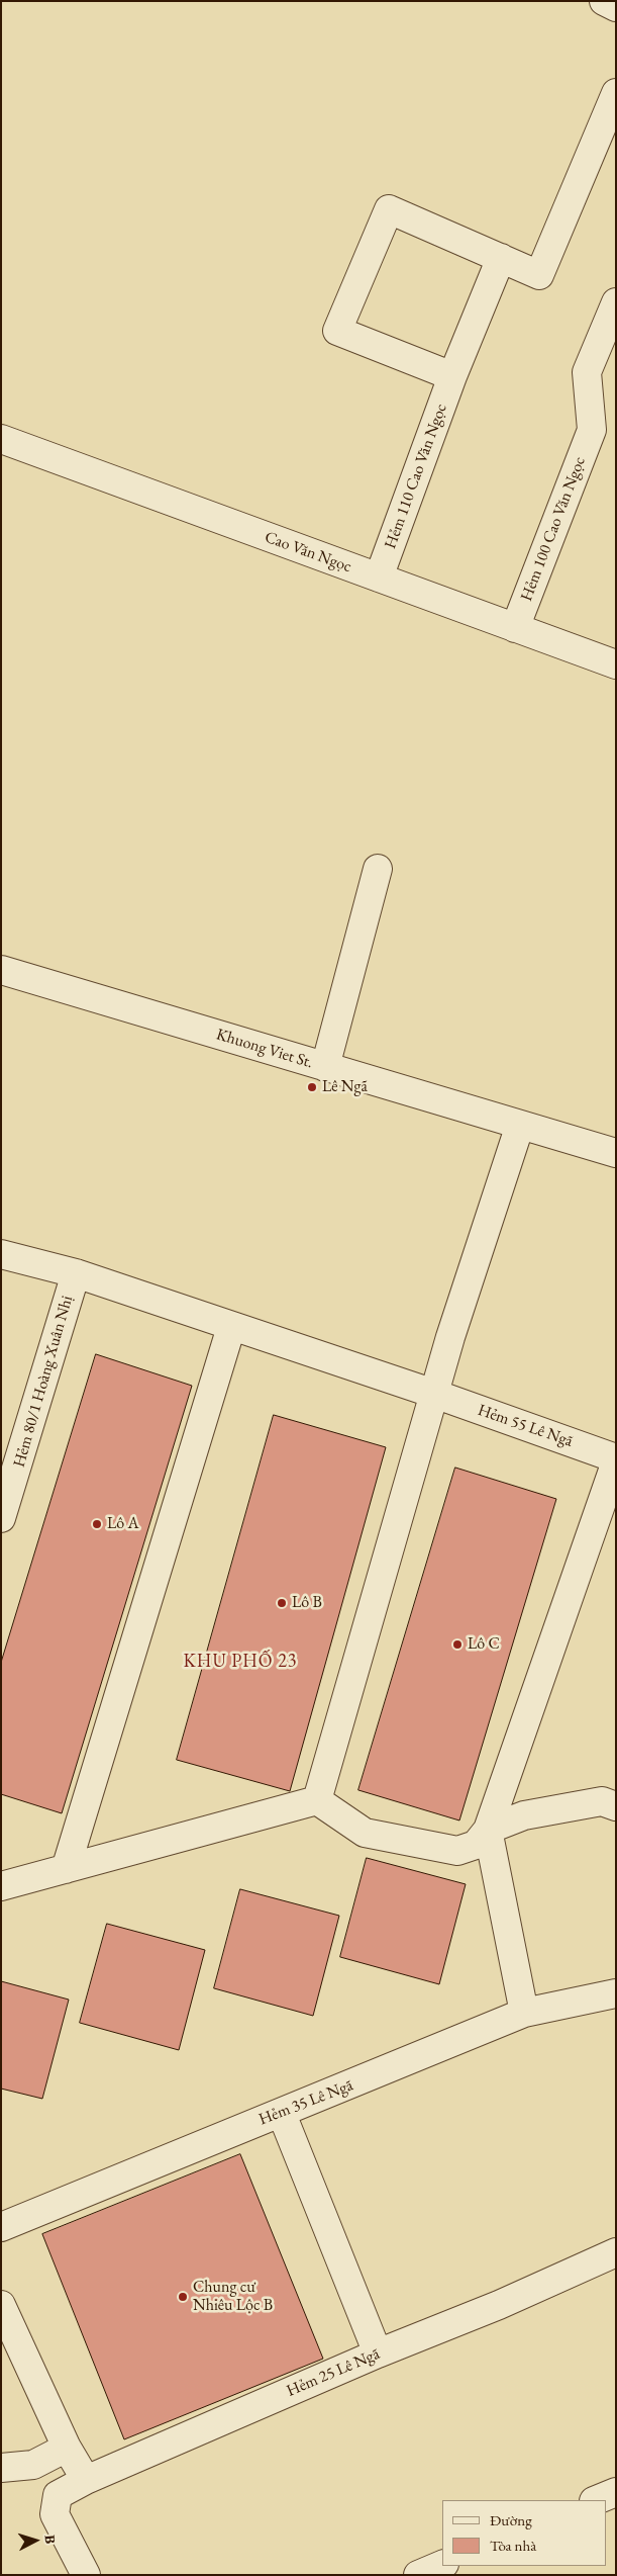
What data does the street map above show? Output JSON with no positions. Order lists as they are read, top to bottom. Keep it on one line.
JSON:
{"streets":{"street":["Hẻm 110 Cao Văn Ngọc","Hẻm 100 Cao Văn Ngọc","Cao Văn Ngọc","Khuong Viet St.","Hẻm 80/1 Hoàng Xuân Nhị","Hẻm 55 Lê Ngã","Hẻm 35 Lê Ngã","Hẻm 25 Lê Ngã"]},"crossings":[["Hẻm 110 Cao Văn Ngọc","Cao Văn Ngọc"],["Hẻm 100 Cao Văn Ngọc","Cao Văn Ngọc"],["Hẻm 80/1 Hoàng Xuân Nhị","Hẻm 55 Lê Ngã"]],"districts":["KHU PHỐ 23"],"places":["Lê Ngã","Lô A","Lô B","Lô C","Chung cư Nhiêu Lộc B"],"legend":["Đường","Tòa nhà"],"north":"right"}
